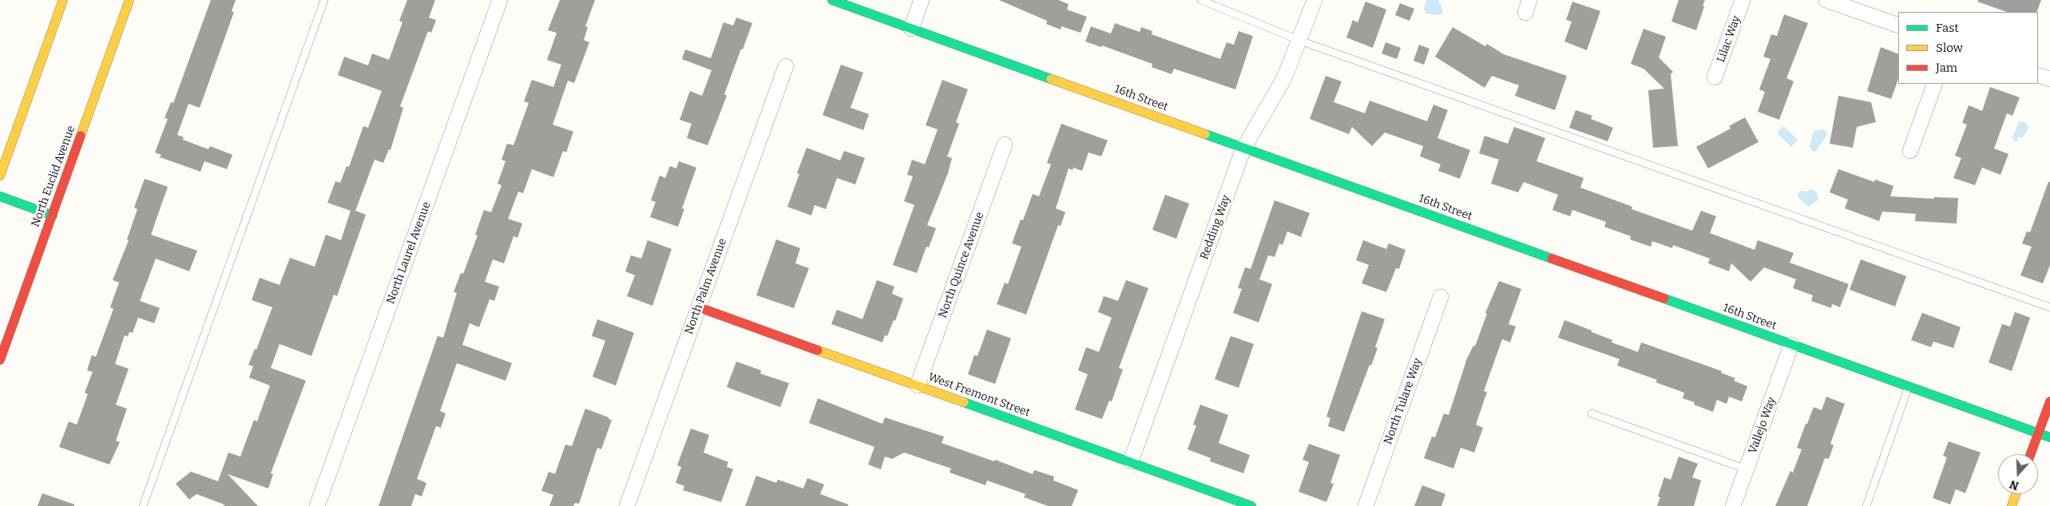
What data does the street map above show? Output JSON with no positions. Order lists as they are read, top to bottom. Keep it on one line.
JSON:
{"streets":{"main road":["16th Street","North Euclid Avenue","West Fremont Street"],"street":["Lilac Way","Redding Way","North Laurel Avenue","North Quince Avenue","North Palm Avenue","North Tulare Way","Vallejo Way"]},"crossings":[["16th Street","Redding Way"],["16th Street","Vallejo Way"],["Redding Way","West Fremont Street"],["North Quince Avenue","West Fremont Street"],["North Palm Avenue","West Fremont Street"]],"legend":["Fast","Slow","Jam"],"north":"bottom"}
